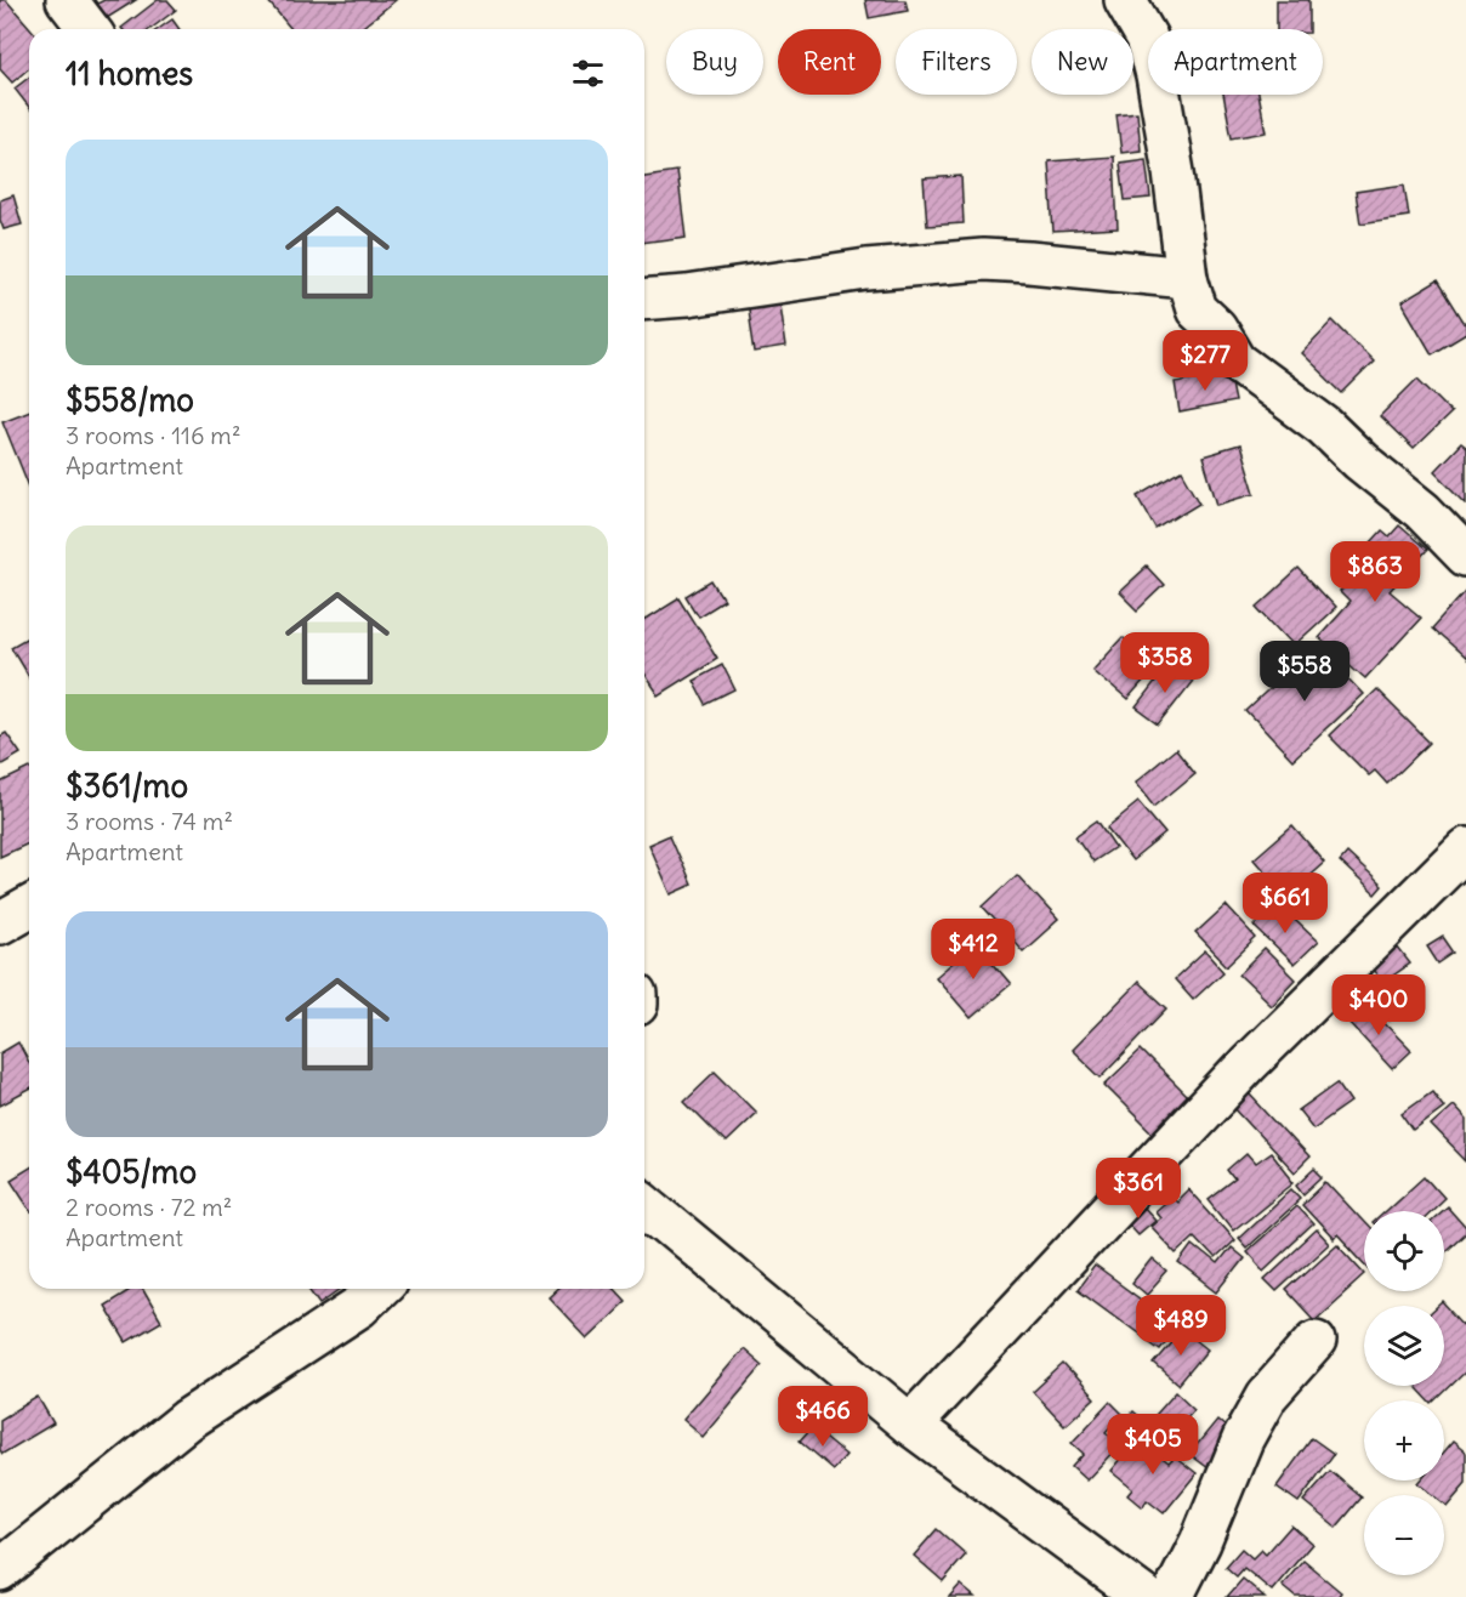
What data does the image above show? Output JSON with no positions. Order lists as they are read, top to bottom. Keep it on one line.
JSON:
{"page":{"chip":["Buy","Rent","Filters","New","Apartment"],"heading":"11 homes","list":[{"name":"$558/mo","note":"3 rooms · 116 m² · Apartment"},{"name":"$361/mo","note":"3 rooms · 74 m² · Apartment"},{"name":"$405/mo","note":"2 rooms · 72 m² · Apartment"}],"price":["$277","$863","$358","$558","$661","$412","$400","$361","$489","$466","$405"],"map_buttons":["+","−"]}}
